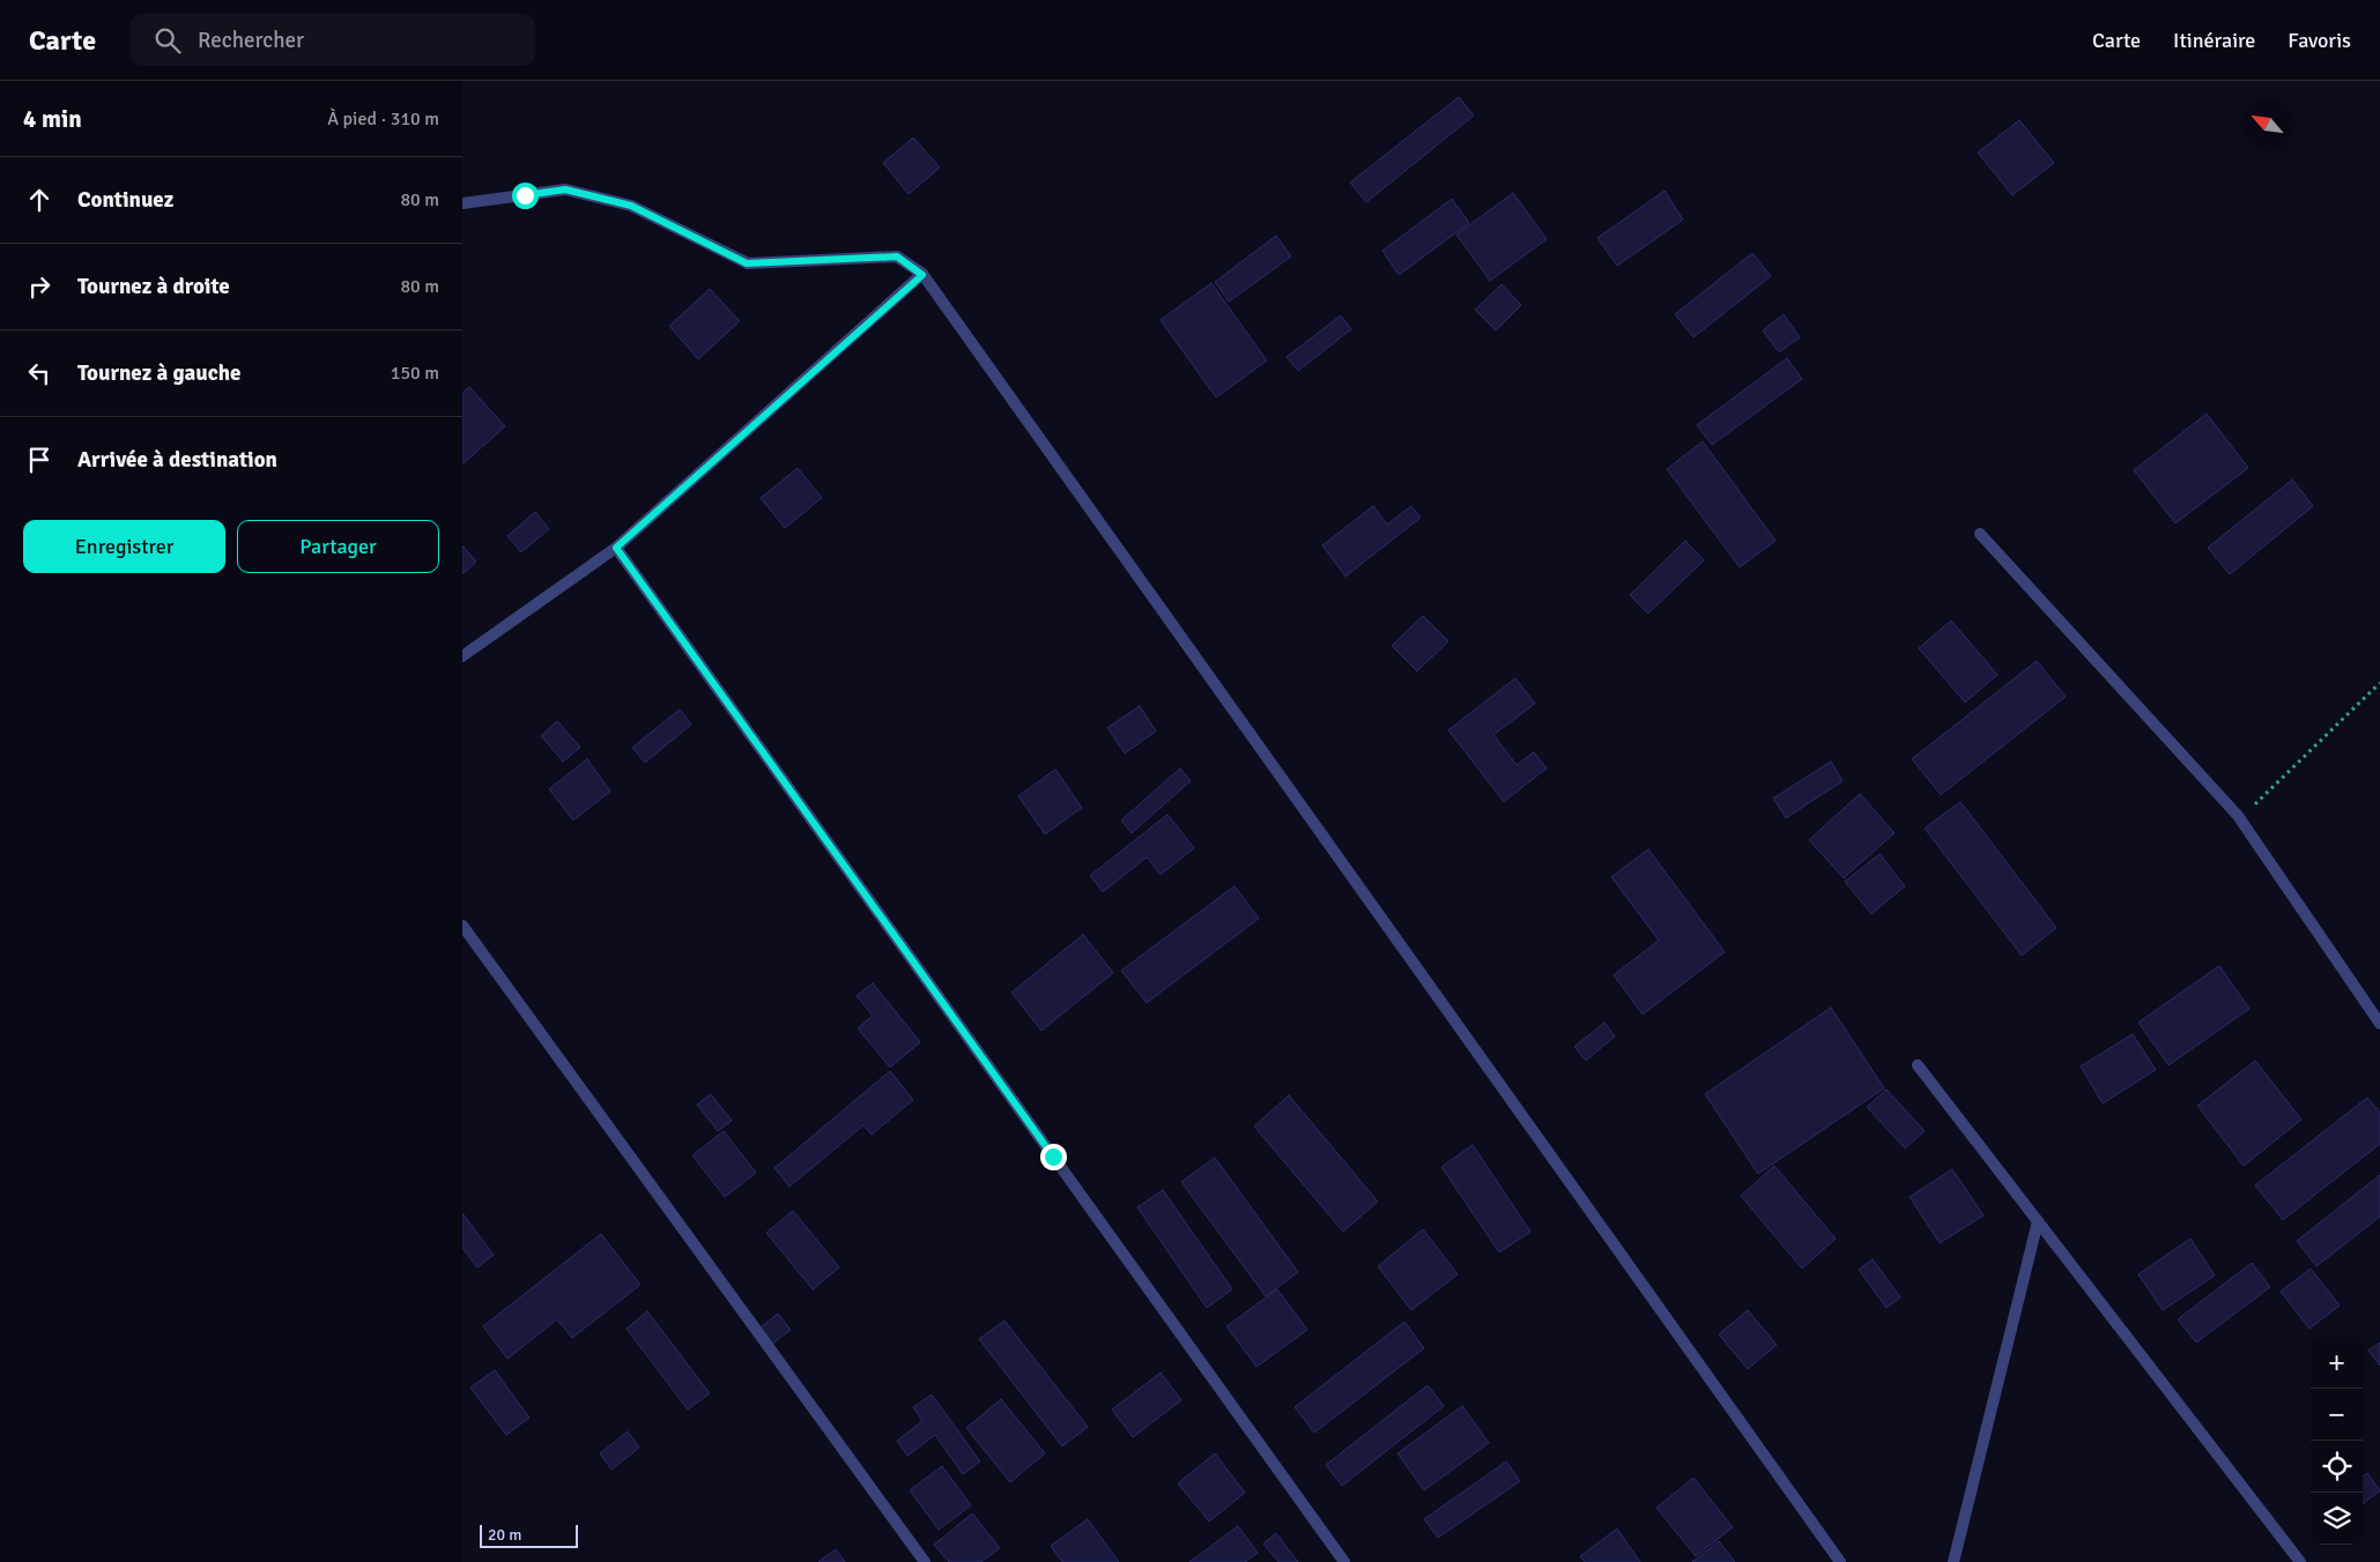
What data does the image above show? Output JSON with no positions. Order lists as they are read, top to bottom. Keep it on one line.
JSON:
{"scale_bar":"20 m","north":"top left","page":{"header":"Carte","search":"Rechercher","nav":["Carte","Itinéraire","Favoris"],"heading":["4 min","À pied · 310 m"],"list":[["Continuez","80 m"],["Tournez à droite","80 m"],["Tournez à gauche","150 m"],"Arrivée à destination"],"buttons":["Enregistrer","Partager"],"map_buttons":["+","−"],"scale":"20 m"}}
